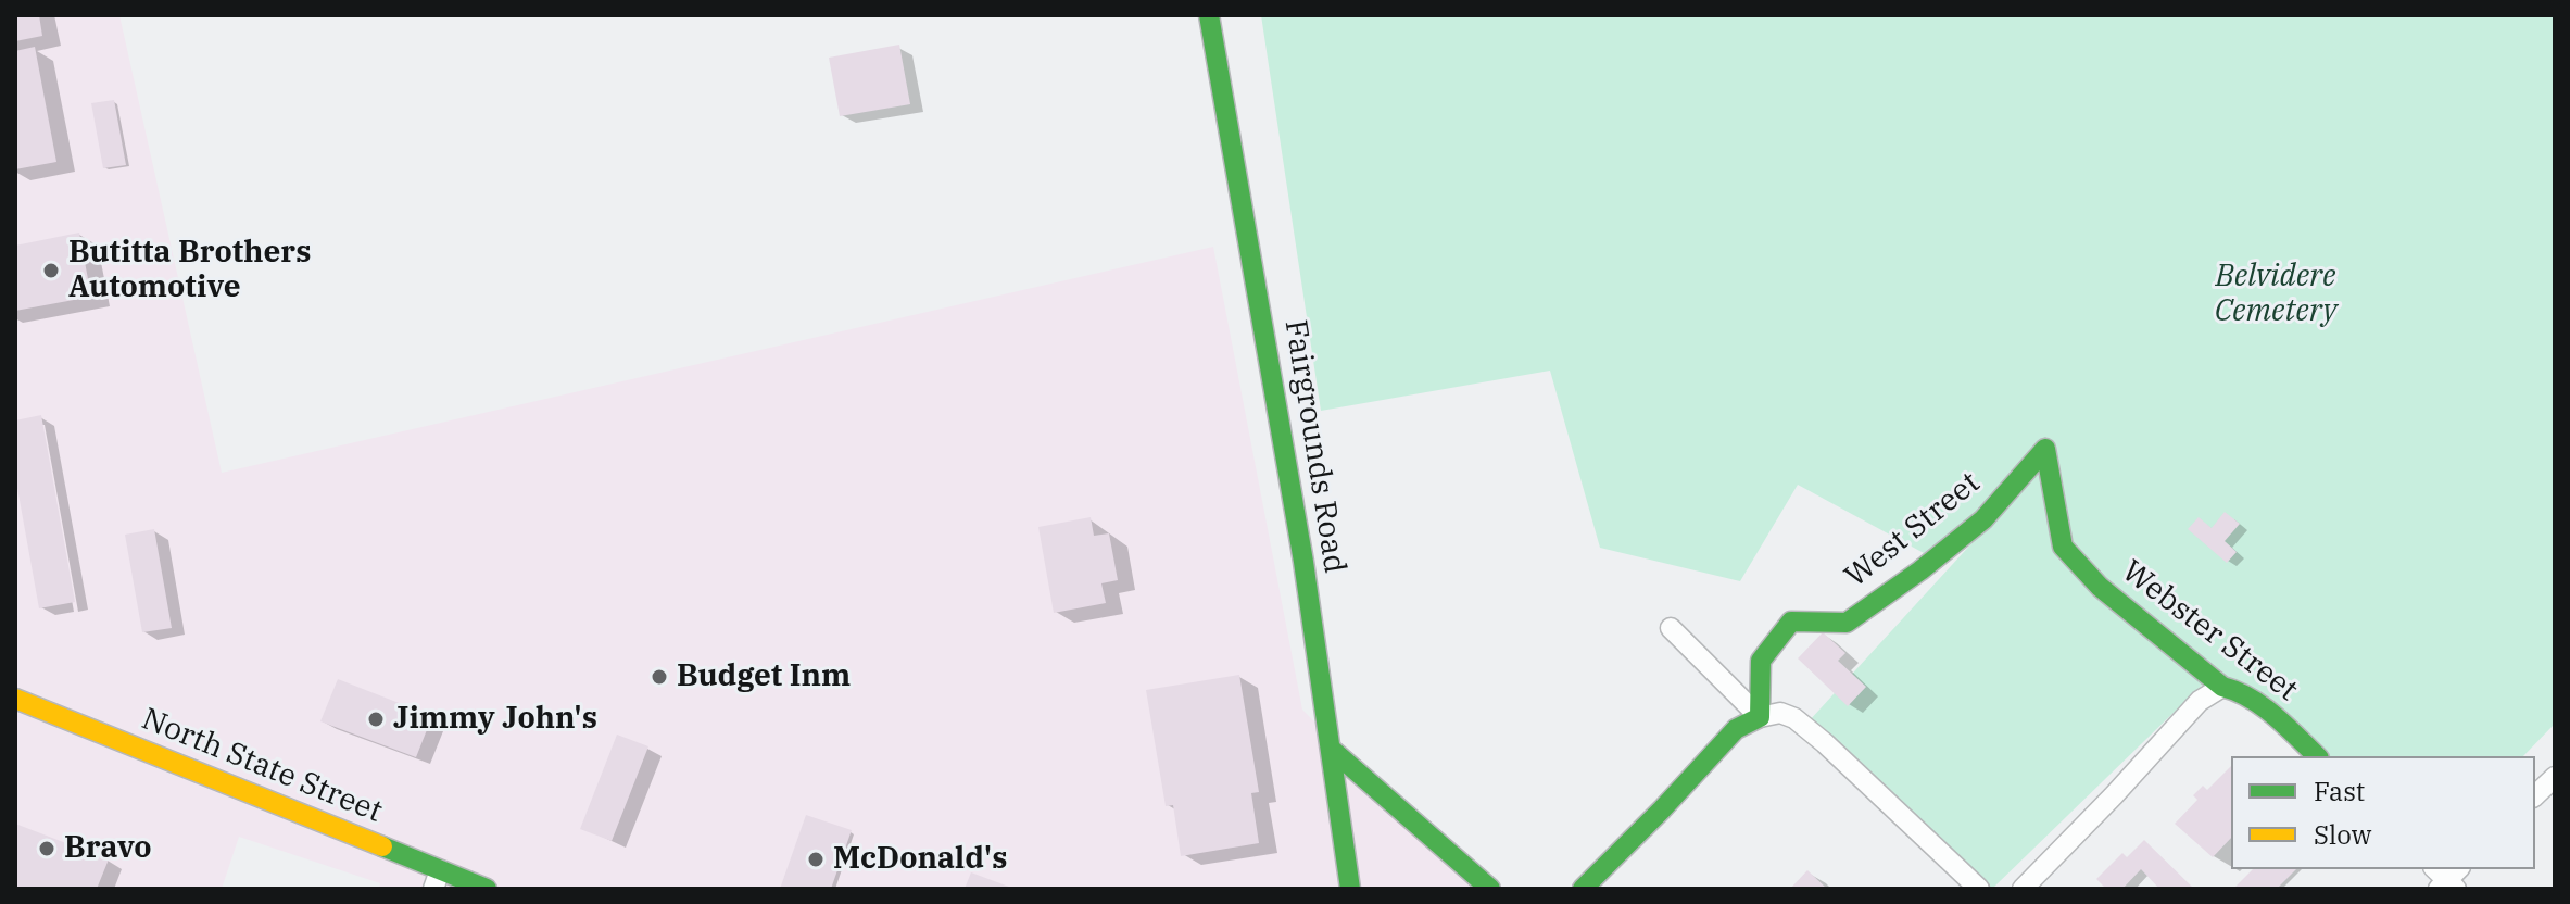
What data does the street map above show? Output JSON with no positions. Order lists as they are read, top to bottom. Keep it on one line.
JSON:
{"streets":{"main road":["Fairgrounds Road","West Street","Webster Street","North State Street"]},"crossings":[["West Street","Webster Street"]],"parks":["Belvidere Cemetery"],"places":["Butitta Brothers Automotive","Budget Inm","Jimmy John's","Bravo","McDonald's"],"legend":["Fast","Slow"]}
